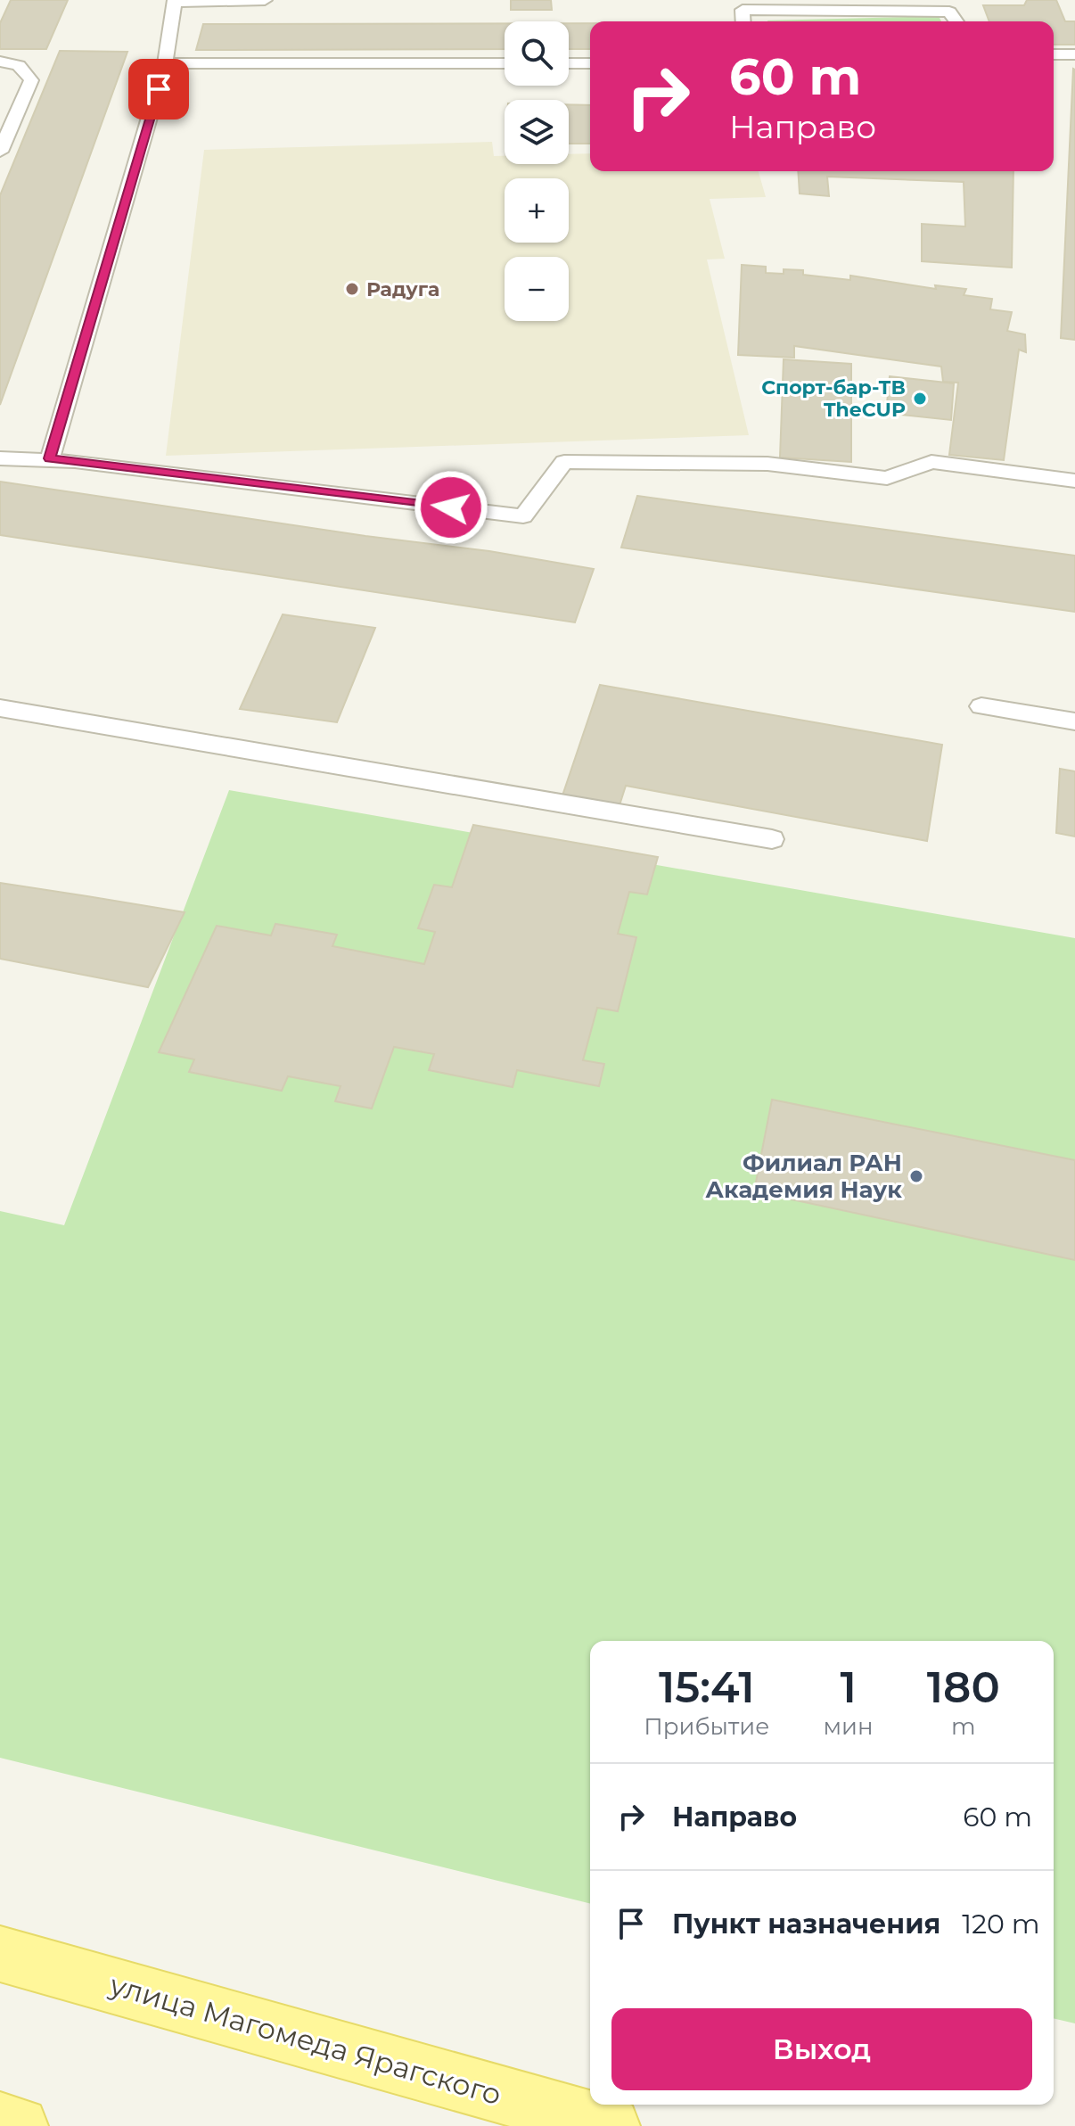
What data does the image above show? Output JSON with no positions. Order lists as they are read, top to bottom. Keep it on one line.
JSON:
{"streets":{"main road":["улица Магомеда Ярагского"]},"places":["Радуга","Спорт-бар-ТВ TheCUP","Филиал РАН Академия Наук"],"page":{"map_buttons":["+","−"],"turn":["60 m","Направо"],"eta":["15:41","Прибытие","1","мин","180","m"],"list":[{"name":"Направо","value":"60 m"},{"name":"Пункт назначения","value":"120 m"}],"buttons":"Выход"}}
